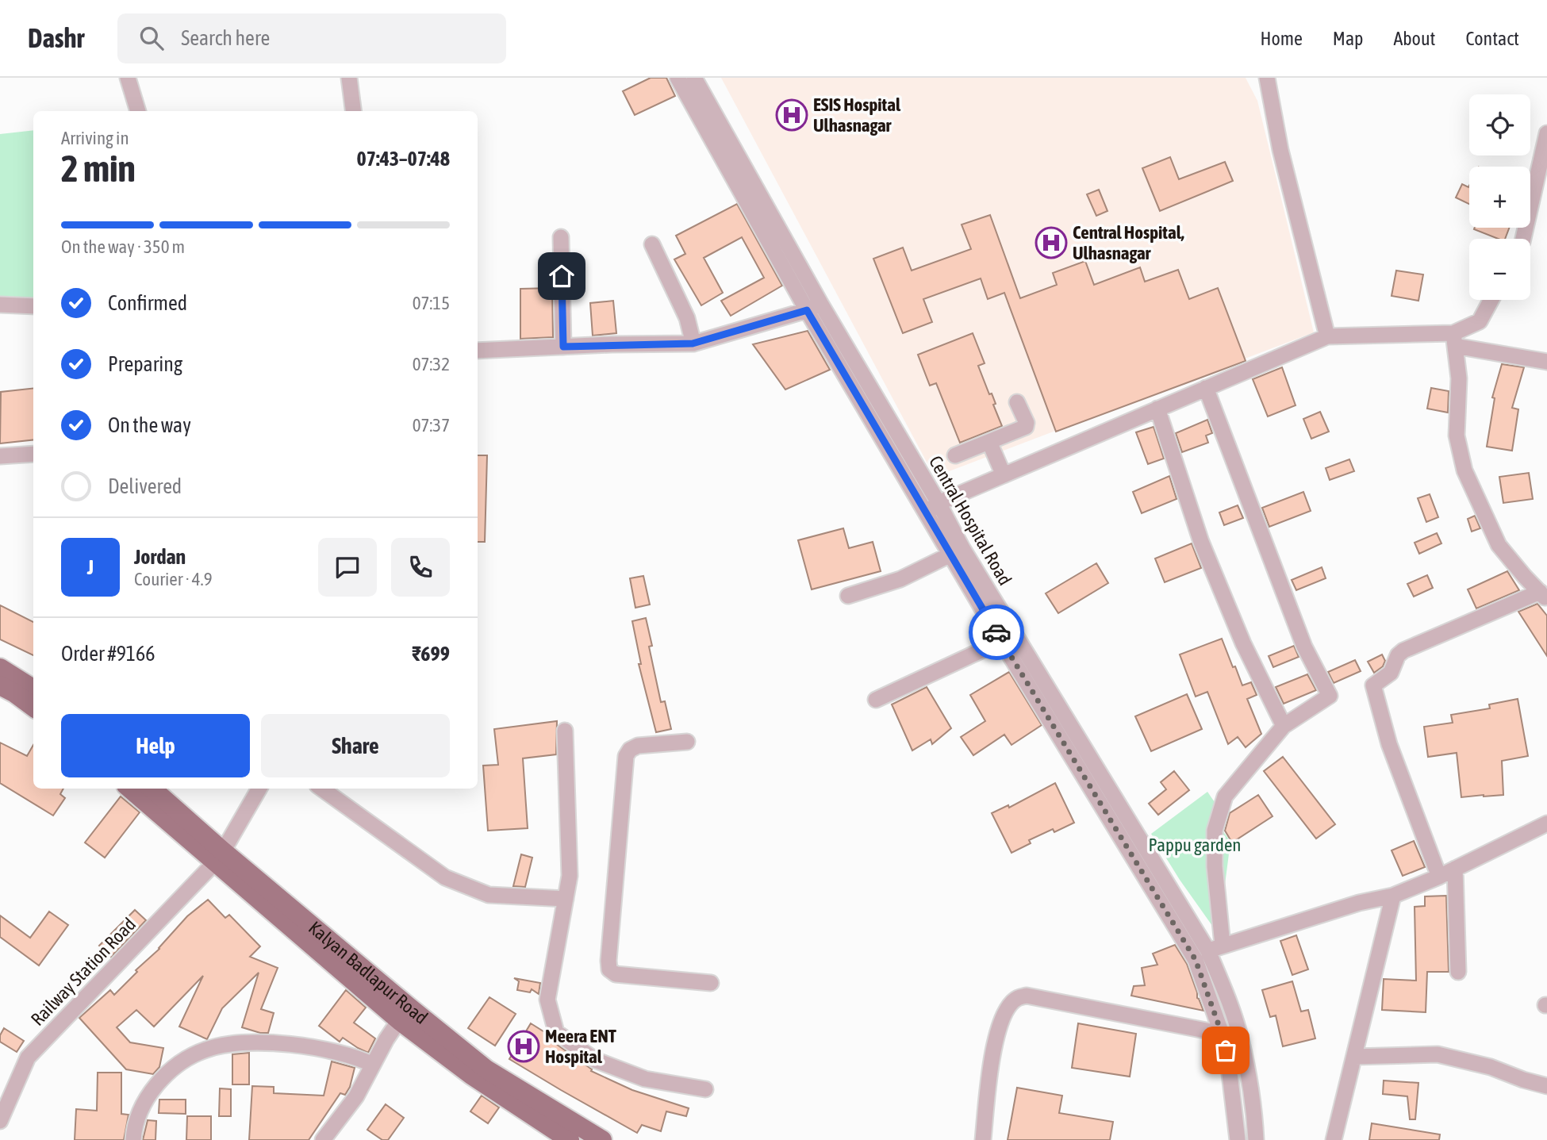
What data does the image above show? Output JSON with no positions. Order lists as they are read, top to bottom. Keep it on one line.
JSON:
{"streets":{"main road":["Kalyan Badlapur Road"],"street":["Central Hospital Road","Railway Station Road"]},"crossings":[["Railway Station Road","Kalyan Badlapur Road"]],"parks":["Pappu garden"],"places":{"hospital":["ESIS Hospital Ulhasnagar","Central Hospital, Ulhasnagar","Meera ENT Hospital"]},"page":{"header":"Dashr","search":"Search here","nav":["Home","Map","About","Contact"],"map_buttons":["+","−"],"heading":["2 min","Arriving in","07:43–07:48"],"panel":["Jordan","Courier · 4.9","Order #9166","₹699"],"bar":"On the way · 350 m","list":[["Confirmed","07:15"],["Preparing","07:32"],["On the way","07:37"],"Delivered"],"round":"J","buttons":["Help","Share"]}}
